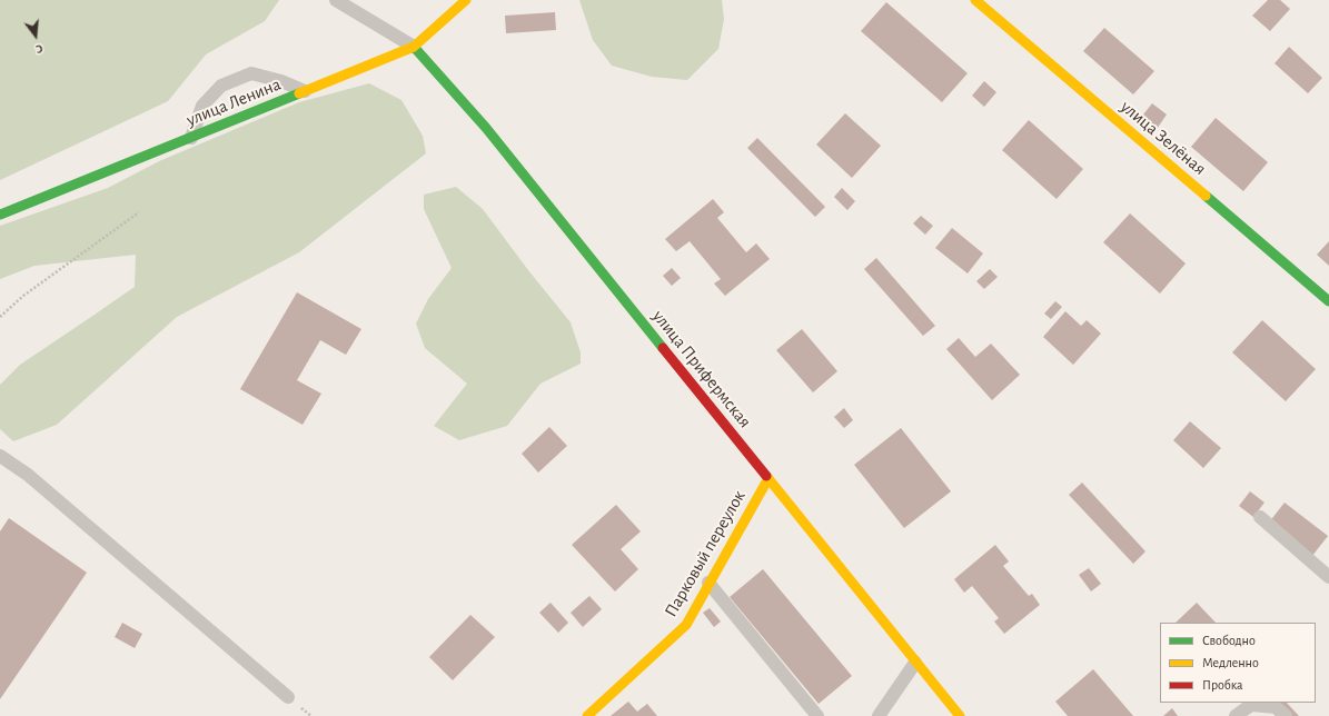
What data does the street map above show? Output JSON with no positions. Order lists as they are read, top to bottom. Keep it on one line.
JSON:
{"streets":{"street":["улица Ленина","улица Зелёная","улица Прифермская","Парковый переулок"]},"crossings":[["улица Ленина","улица Прифермская"],["улица Прифермская","Парковый переулок"]],"legend":["Свободно","Медленно","Пробка"],"north":"bottom"}
